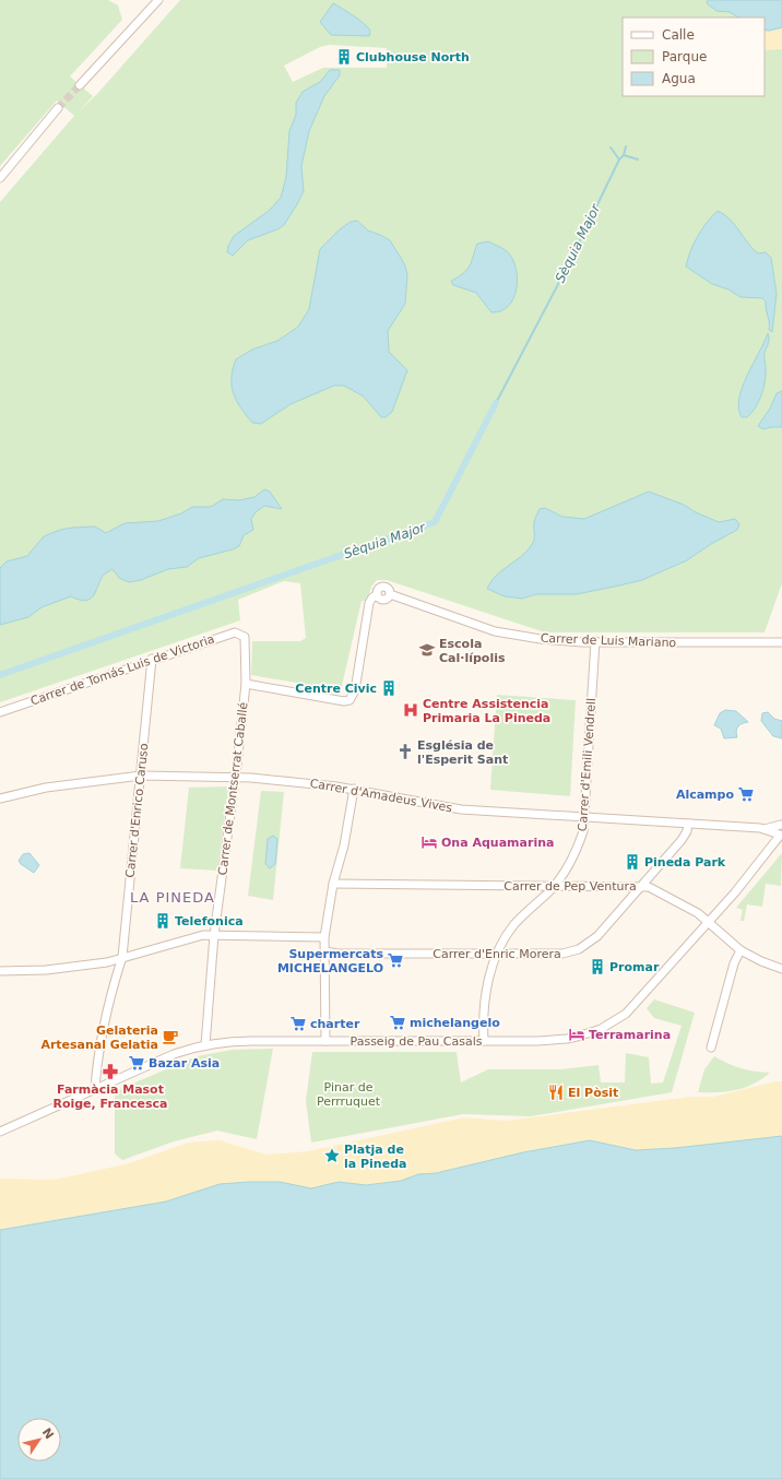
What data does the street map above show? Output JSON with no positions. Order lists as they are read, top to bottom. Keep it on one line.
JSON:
{"streets":{"street":["Carrer de Luis Mariano","Carrer de Tomás Luis de Victoria","Carrer d'Emili Vendrell","Carrer de Montserrat Caballé","Carrer d'Amadeus Vives","Carrer d'Enrico Caruso","Carrer de Pep Ventura","Carrer d'Enric Morera","Passeig de Pau Casals"]},"crossings":[["Carrer de Luis Mariano","Carrer d'Emili Vendrell"],["Carrer de Luis Mariano","Carrer de Montserrat Caballé"],["Carrer de Tomás Luis de Victoria","Carrer de Montserrat Caballé"],["Carrer de Tomás Luis de Victoria","Carrer d'Enrico Caruso"],["Carrer d'Emili Vendrell","Carrer d'Amadeus Vives"],["Carrer d'Emili Vendrell","Carrer de Pep Ventura"],["Carrer d'Emili Vendrell","Carrer d'Enric Morera"],["Carrer d'Emili Vendrell","Passeig de Pau Casals"],["Carrer de Montserrat Caballé","Carrer d'Amadeus Vives"],["Carrer de Montserrat Caballé","Passeig de Pau Casals"],["Carrer d'Amadeus Vives","Carrer d'Enrico Caruso"],["Carrer d'Amadeus Vives","Carrer d'Enric Morera"],["Carrer d'Amadeus Vives","Passeig de Pau Casals"],["Carrer d'Enrico Caruso","Passeig de Pau Casals"],["Carrer de Pep Ventura","Carrer d'Enric Morera"],["Carrer de Pep Ventura","Passeig de Pau Casals"]],"districts":["LA PINEDA"],"water":["Sèquia Major"],"parks":["Pinar de Perrruquet"],"places":{"building":["Clubhouse North","Centre Civic","Pineda Park","Telefonica","Promar"],"school or university":["Escola Cal·lípolis"],"hospital":["Centre Assistencia Primaria La Pineda"],"church":["Església de l'Esperit Sant"],"supermarket":["Alcampo","Supermercats MICHELANGELO","michelangelo","charter","Bazar Asia"],"hotel":["Ona Aquamarina","Terramarina"],"cafe":["Gelateria Artesanal Gelatia"],"pharmacy":["Farmàcia Masot Roige, Francesca"],"restaurant":["El Pòsit"],"place":["Platja de la Pineda"]},"legend":["Calle","Parque","Agua"],"north":"top right"}
